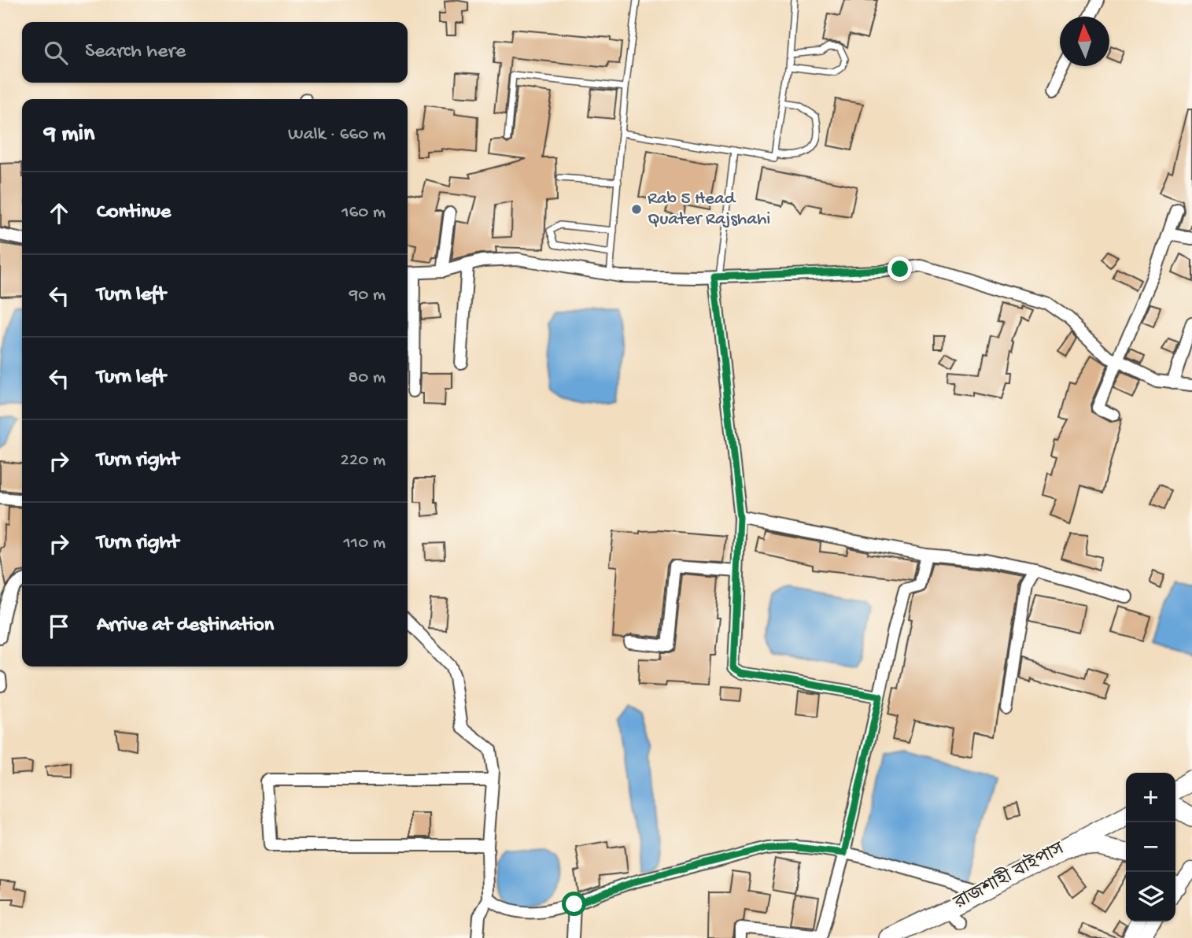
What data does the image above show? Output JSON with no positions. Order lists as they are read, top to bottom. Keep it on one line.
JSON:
{"streets":{"highway":["রাজশাহী বাইপাস"]},"places":["Rab 5 Head Quater Rajshahi"],"north":"top","page":{"search":"Search here","heading":["9 min","Walk · 660 m"],"list":[["Continue","160 m"],["Turn left","90 m"],["Turn left","80 m"],["Turn right","220 m"],["Turn right","110 m"],"Arrive at destination"],"map_buttons":["+","−"]}}
